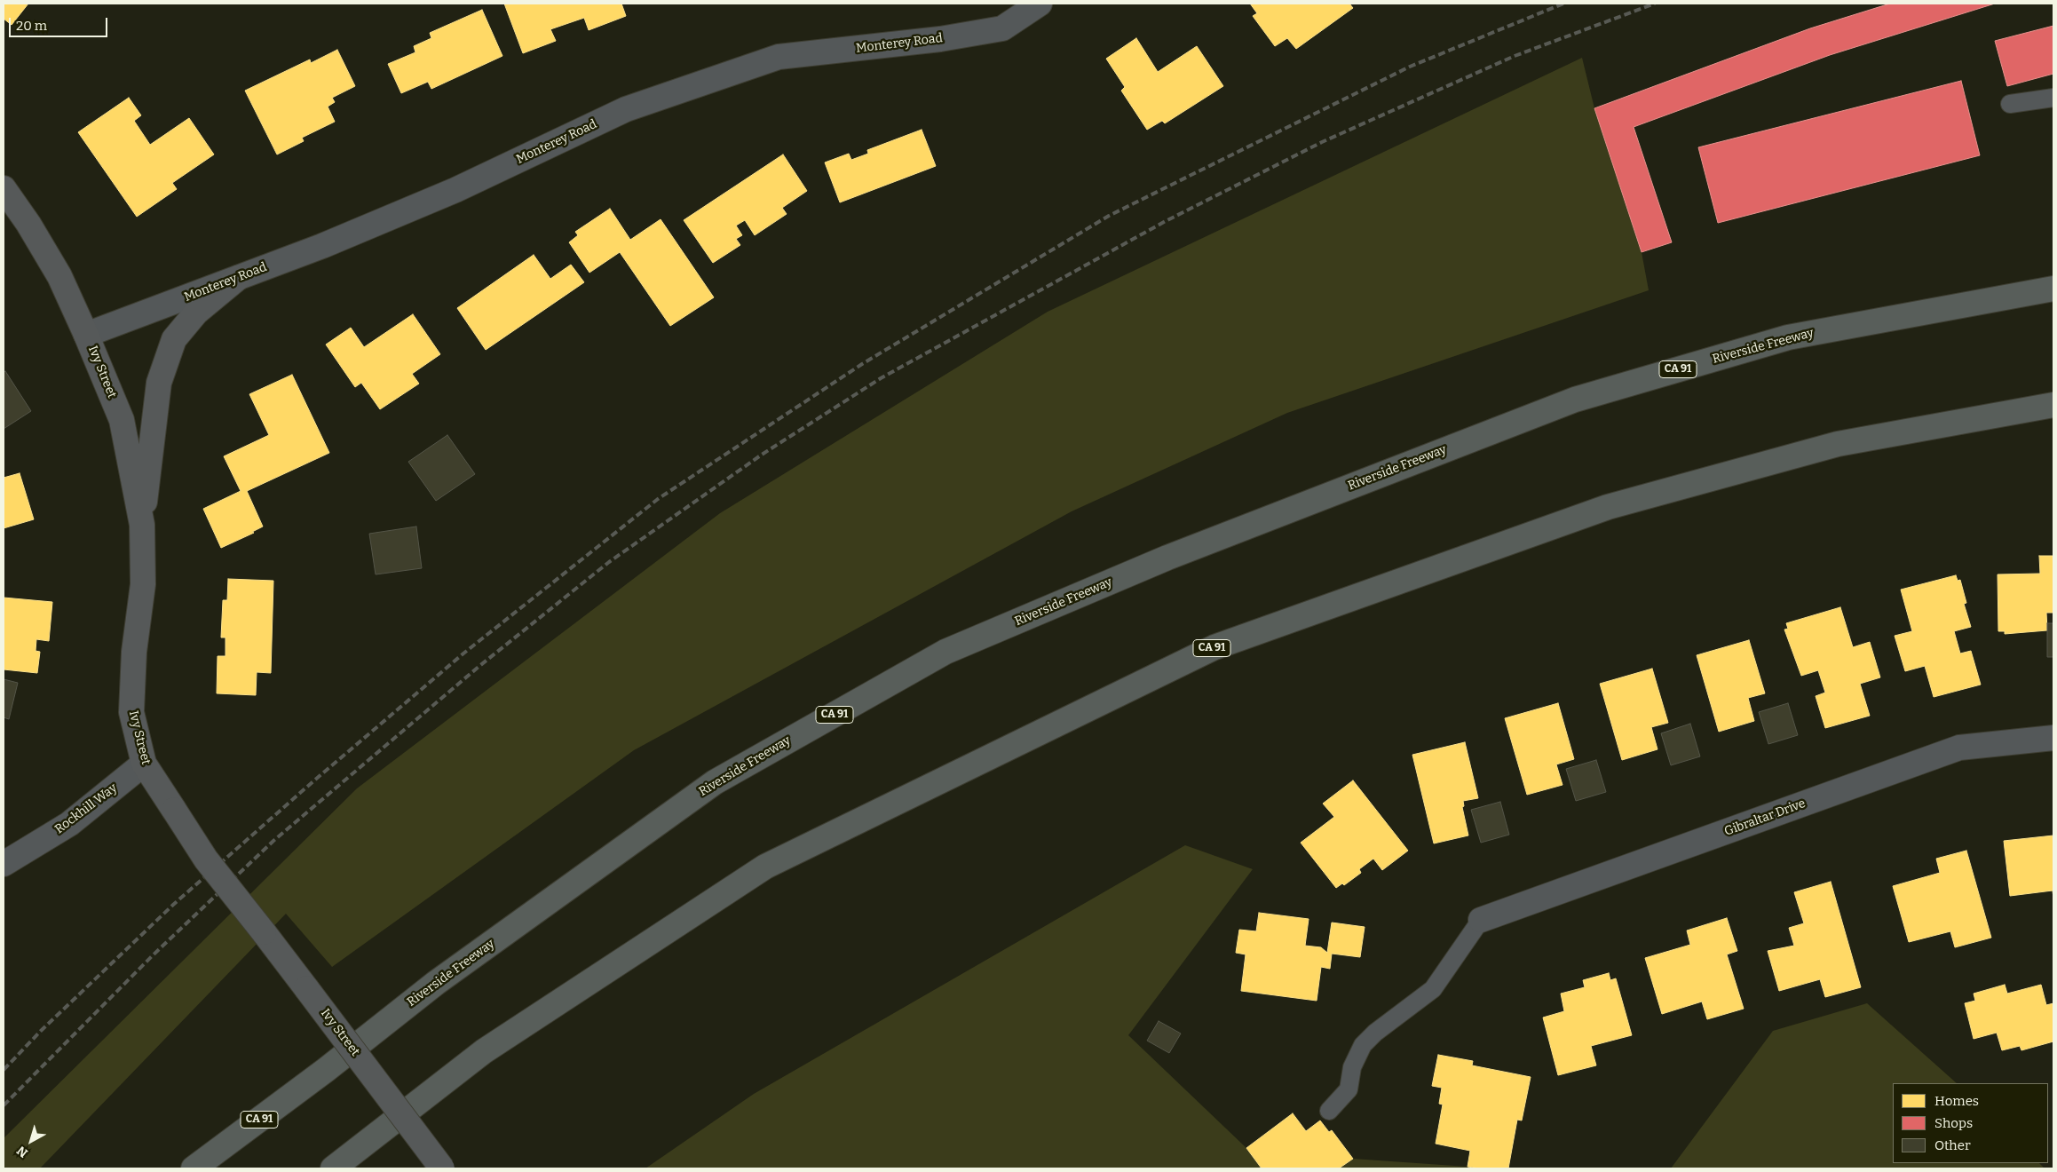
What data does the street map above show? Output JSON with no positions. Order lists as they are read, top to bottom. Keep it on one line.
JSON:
{"streets":{"highway":["Riverside Freeway","CA 91"],"street":["Monterey Road","Ivy Street","Rockhill Way","Gibraltar Drive"]},"crossings":[["Monterey Road","Ivy Street"],["Ivy Street","Rockhill Way"]],"legend":["Homes","Shops","Other"],"scale_bar":"20 m","north":"bottom left"}
